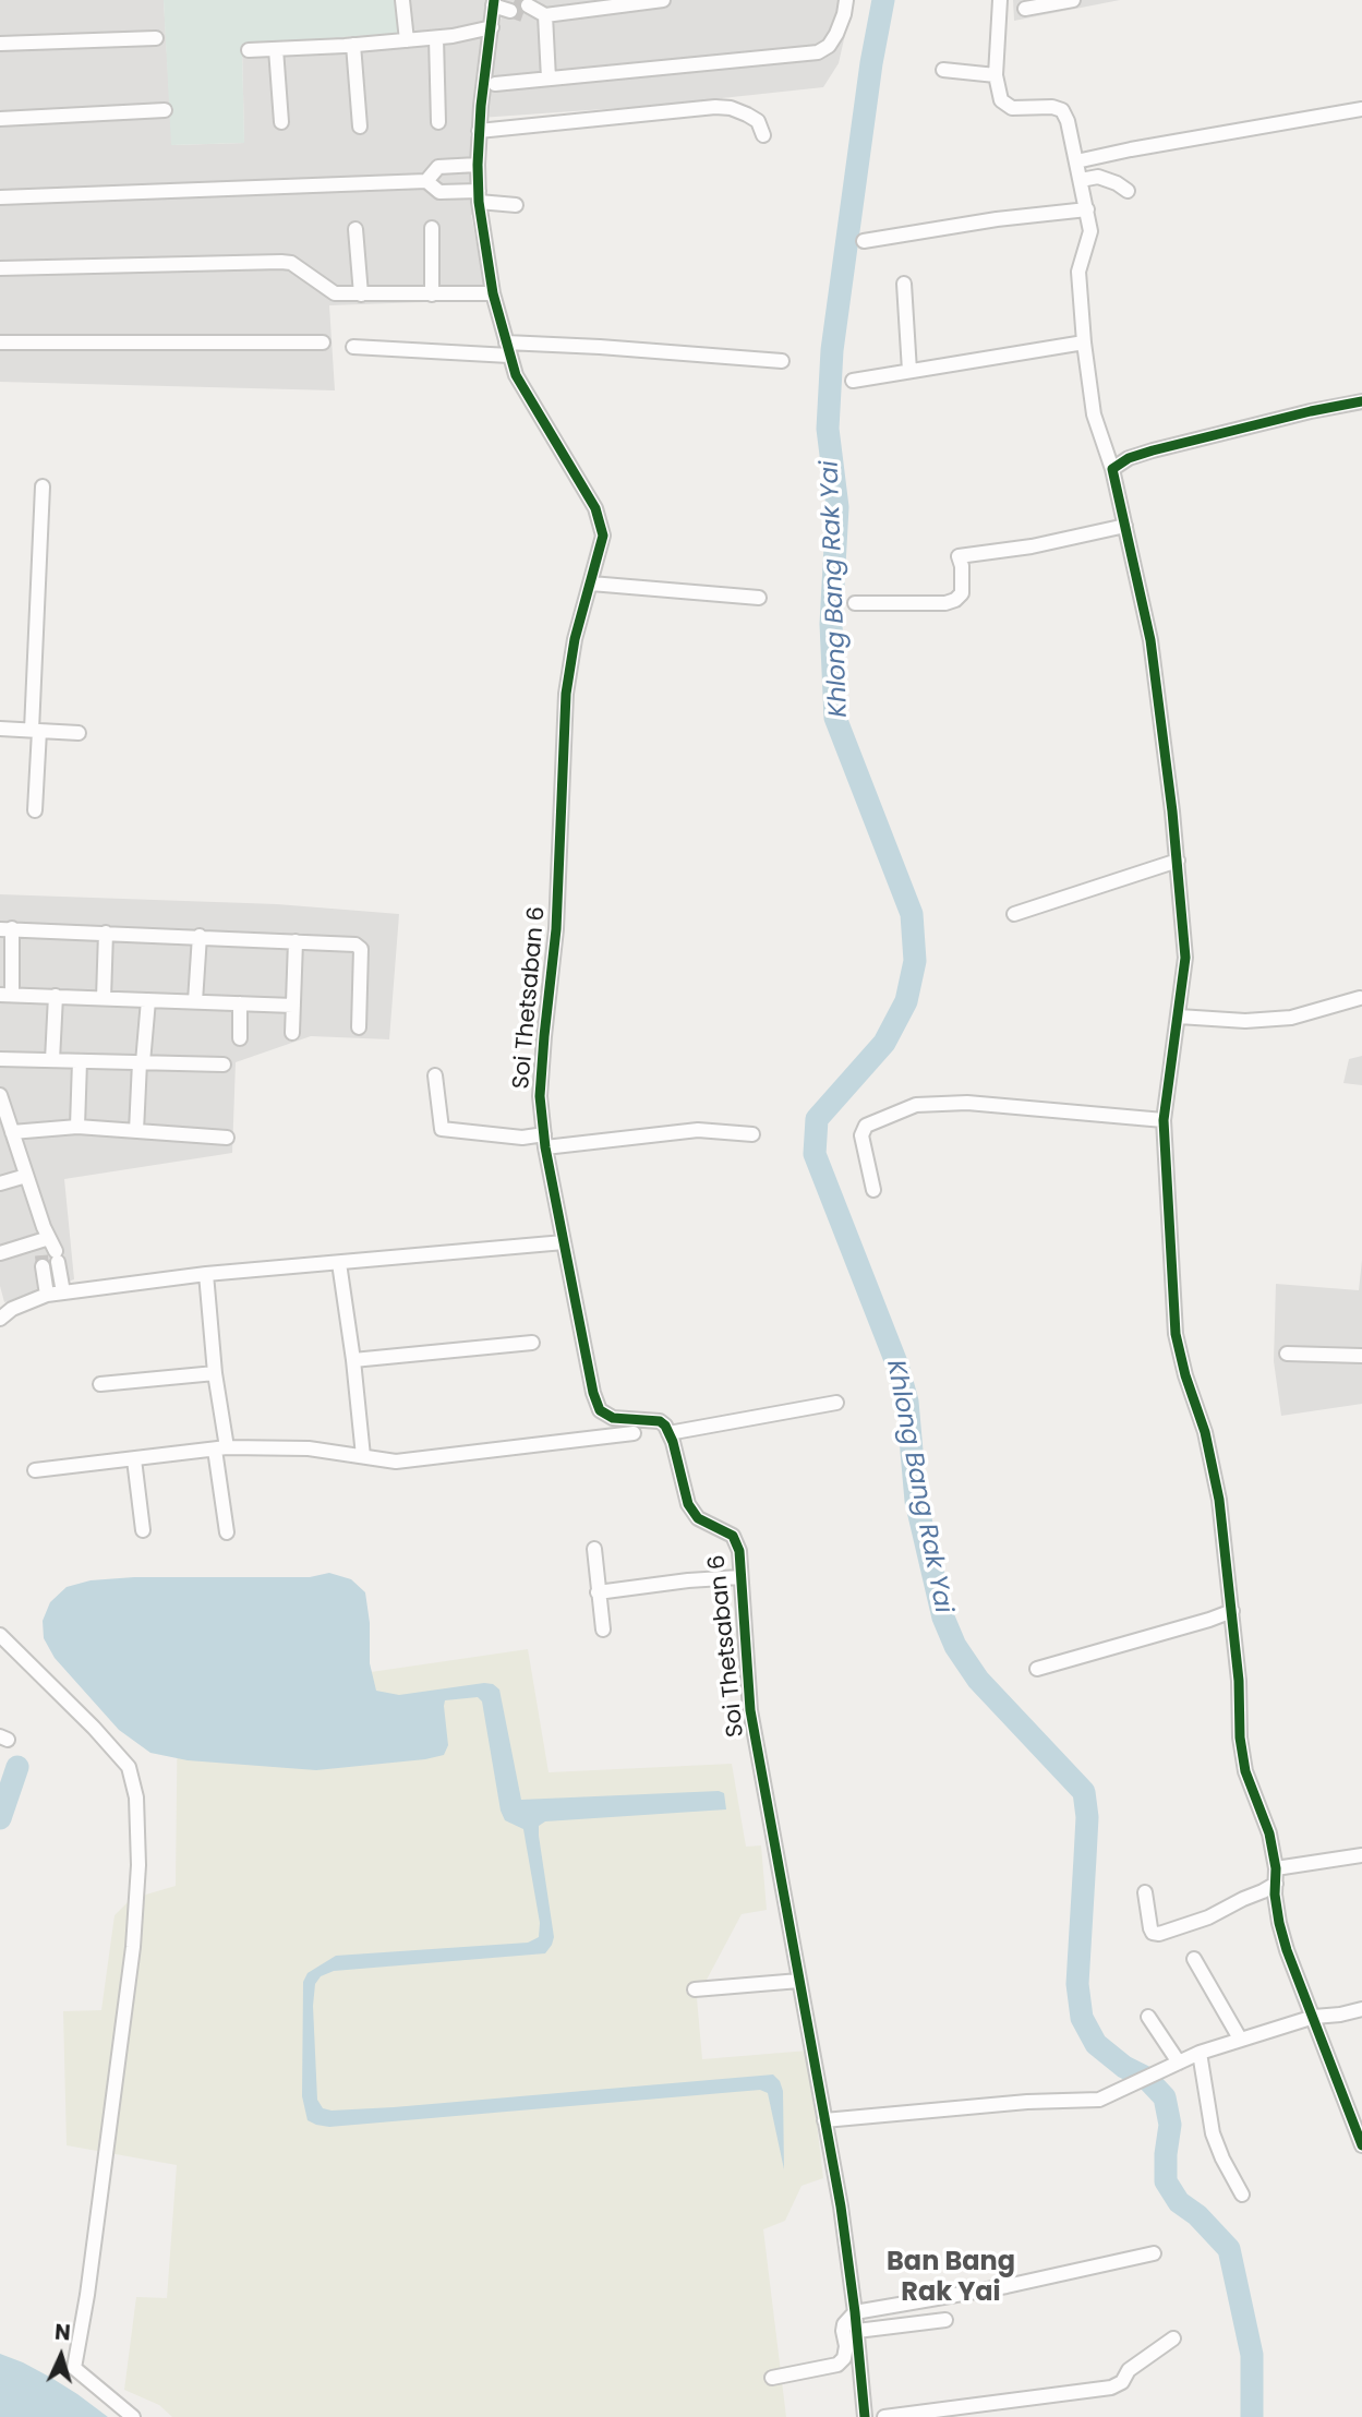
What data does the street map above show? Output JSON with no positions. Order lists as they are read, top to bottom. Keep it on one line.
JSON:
{"streets":{"street":["Soi Thetsaban 6"]},"districts":["Ban Bang Rak Yai"],"water":["Khlong Bang Rak Yai"],"north":"top"}
